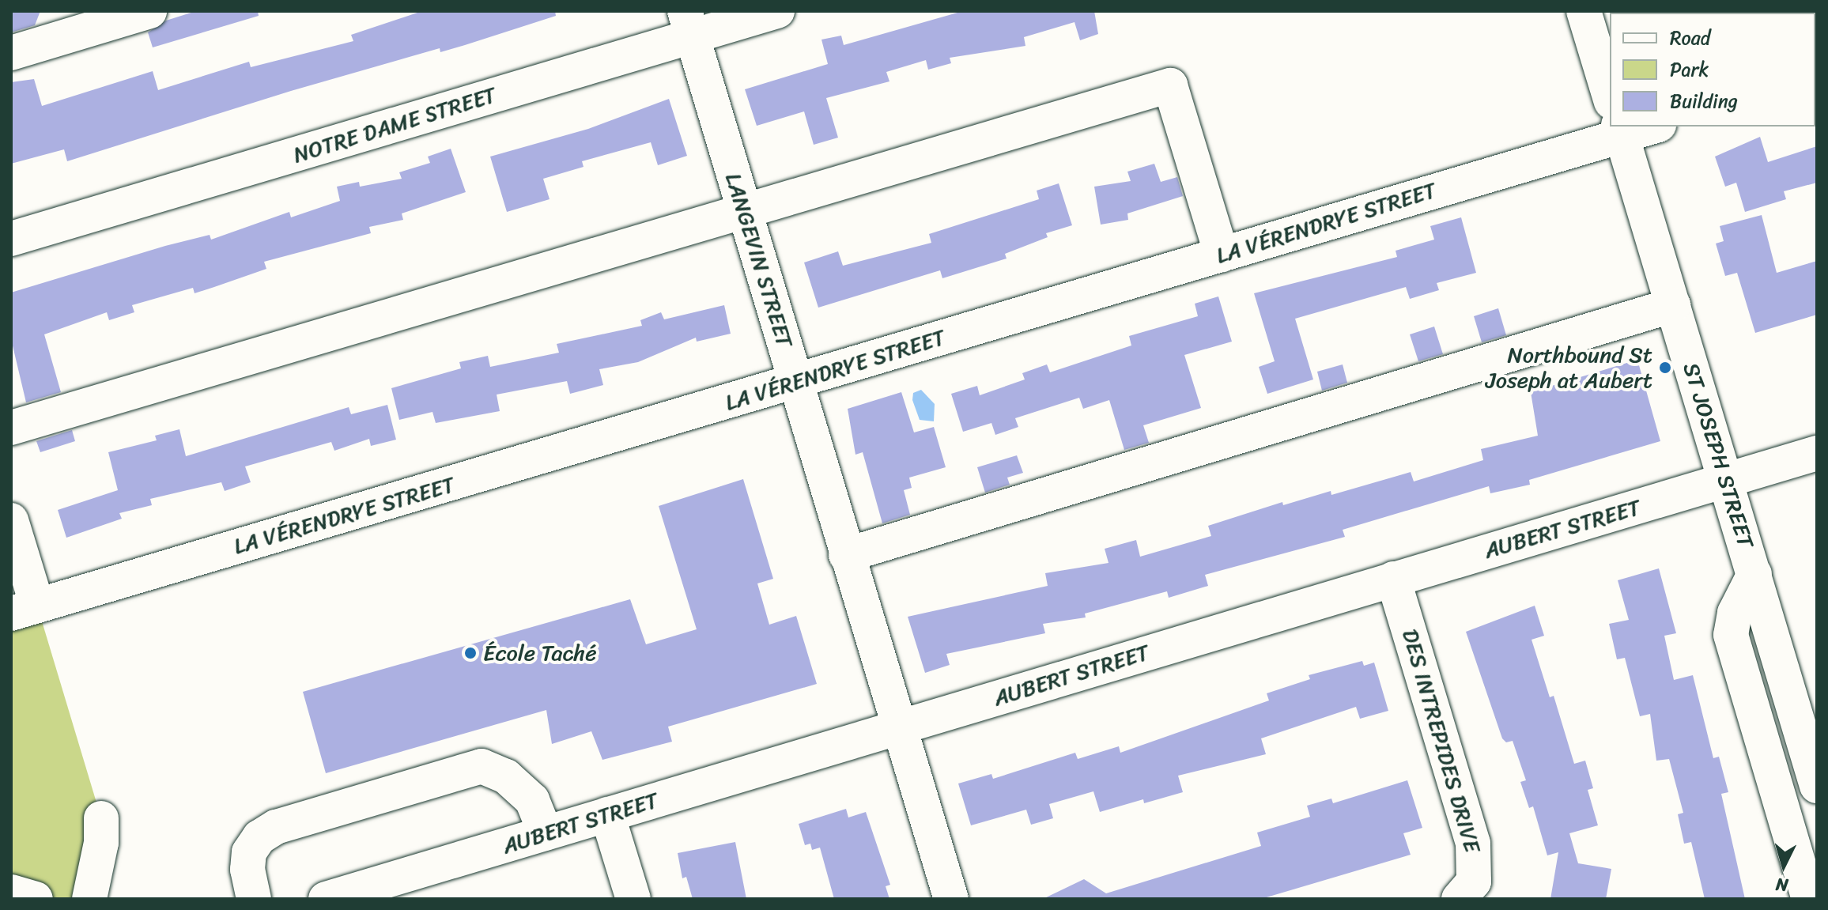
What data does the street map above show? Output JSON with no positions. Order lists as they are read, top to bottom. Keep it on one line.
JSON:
{"streets":{"street":["NOTRE DAME STREET","LA VÉRENDRYE STREET","LANGEVIN STREET","ST JOSEPH STREET","AUBERT STREET","DES INTREPIDES DRIVE"]},"crossings":[["NOTRE DAME STREET","LANGEVIN STREET"],["LA VÉRENDRYE STREET","LANGEVIN STREET"],["LA VÉRENDRYE STREET","ST JOSEPH STREET"],["LANGEVIN STREET","AUBERT STREET"],["ST JOSEPH STREET","AUBERT STREET"],["AUBERT STREET","DES INTREPIDES DRIVE"]],"places":["Northbound St Joseph at Aubert","École Taché"],"legend":["Road","Park","Building"],"north":"bottom"}
